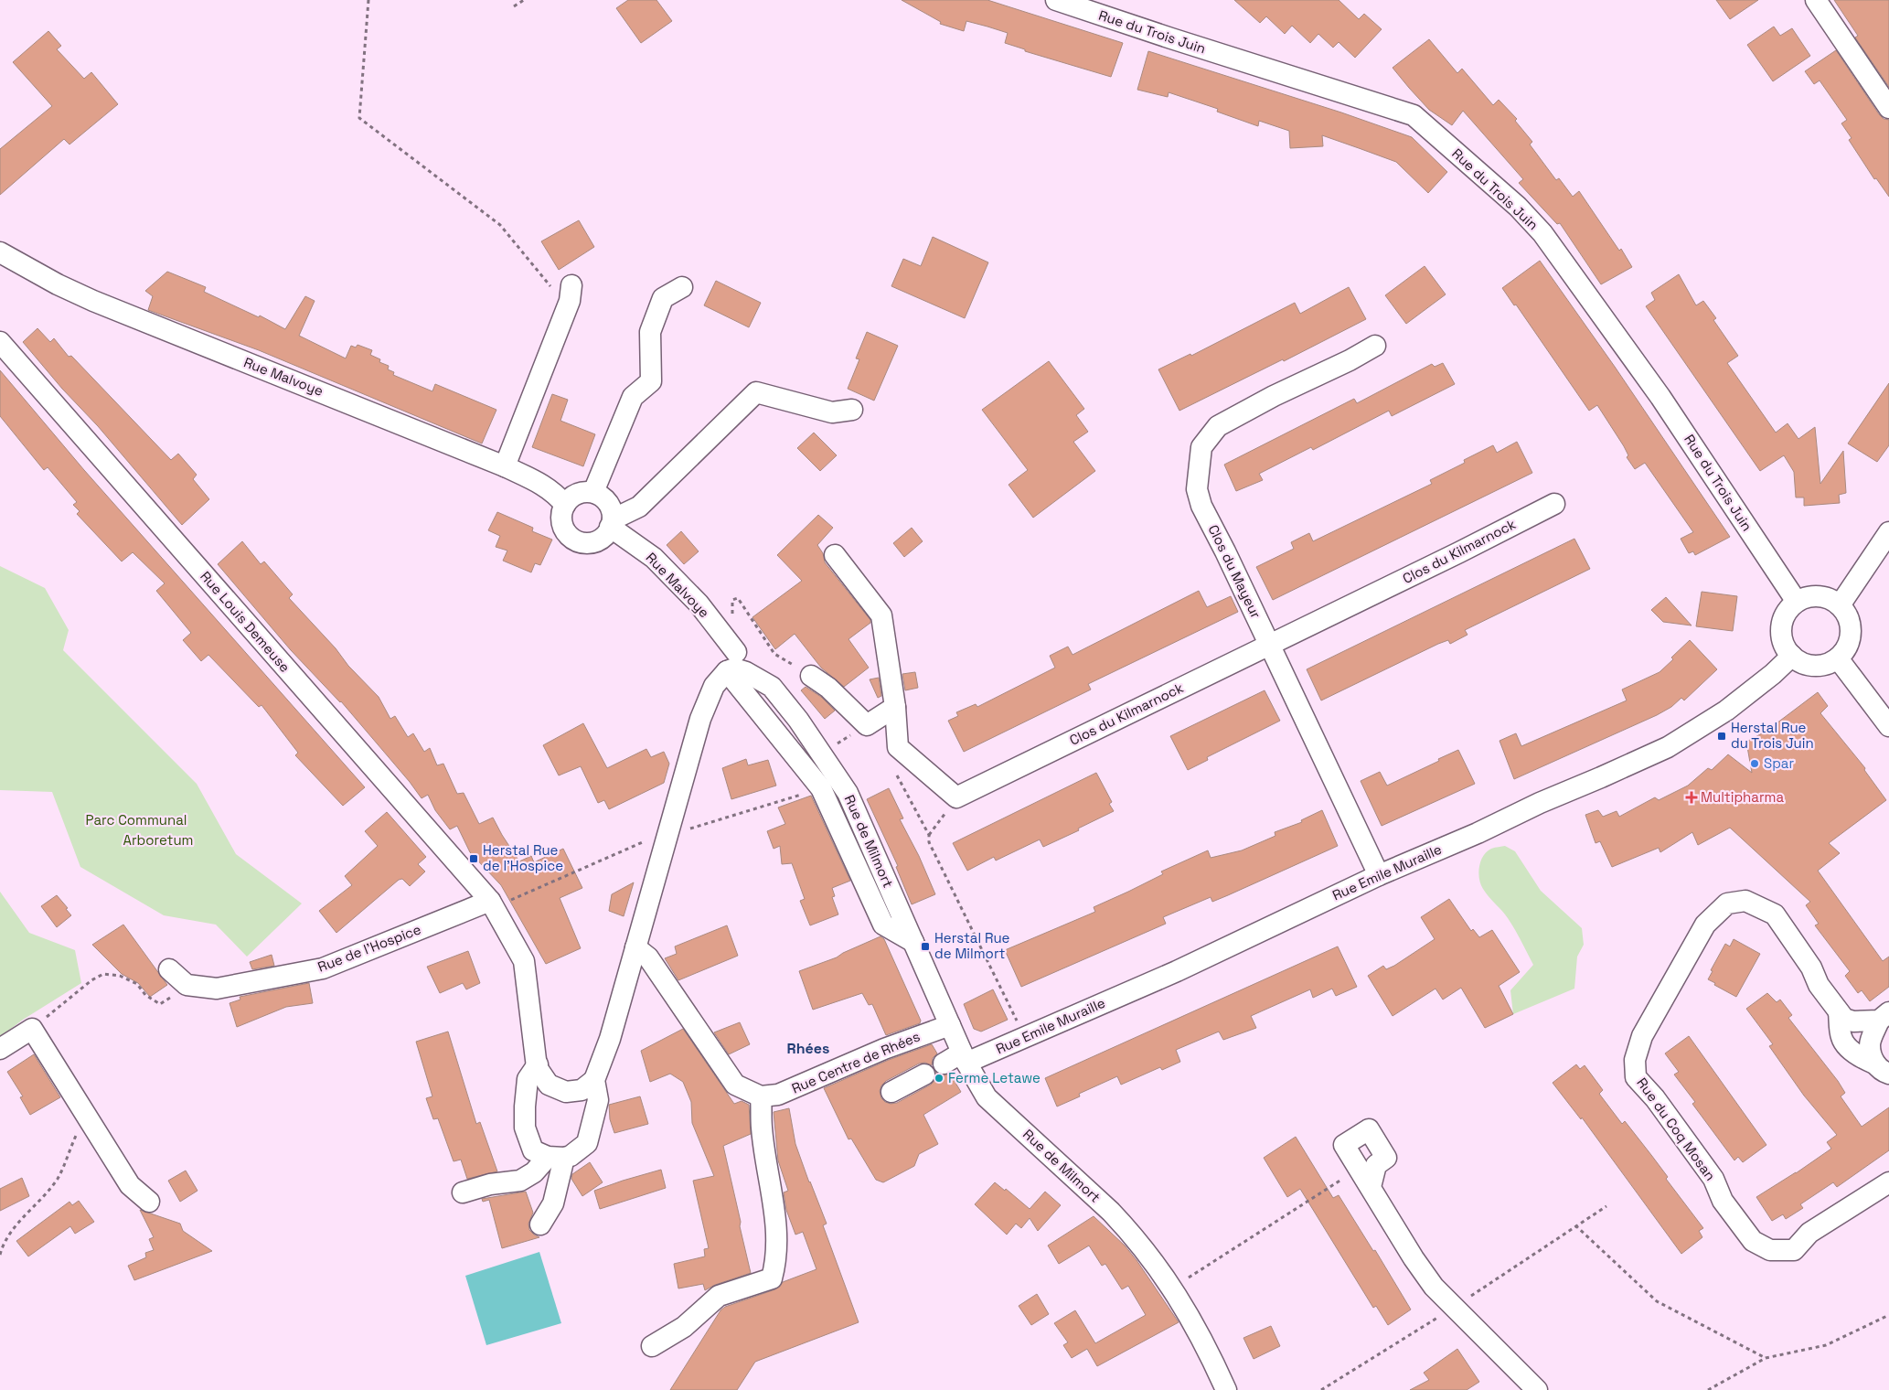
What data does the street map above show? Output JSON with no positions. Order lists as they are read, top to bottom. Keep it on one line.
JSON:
{"streets":{"street":["Rue du Trois Juin","Rue Malvoye","Clos du Kilmarnock","Clos du Mayeur","Rue Louis Demeuse","Rue de Milmort","Rue Emile Muraille","Rue de l'Hospice","Rue Centre de Rhées","Rue du Coq Mosan"]},"crossings":[["Rue du Trois Juin","Rue Emile Muraille"],["Clos du Kilmarnock","Clos du Mayeur"],["Clos du Mayeur","Rue Emile Muraille"],["Rue Louis Demeuse","Rue de l'Hospice"],["Rue de Milmort","Rue Emile Muraille"],["Rue de Milmort","Rue Centre de Rhées"]],"districts":["Rhées"],"parks":["Parc Communal","Arboretum"],"places":{"transit":["Herstal Rue du Trois Juin","Herstal Rue de l'Hospice","Herstal Rue de Milmort"],"other":["Spar","Ferme Letawe"],"health":["Multipharma"]}}
